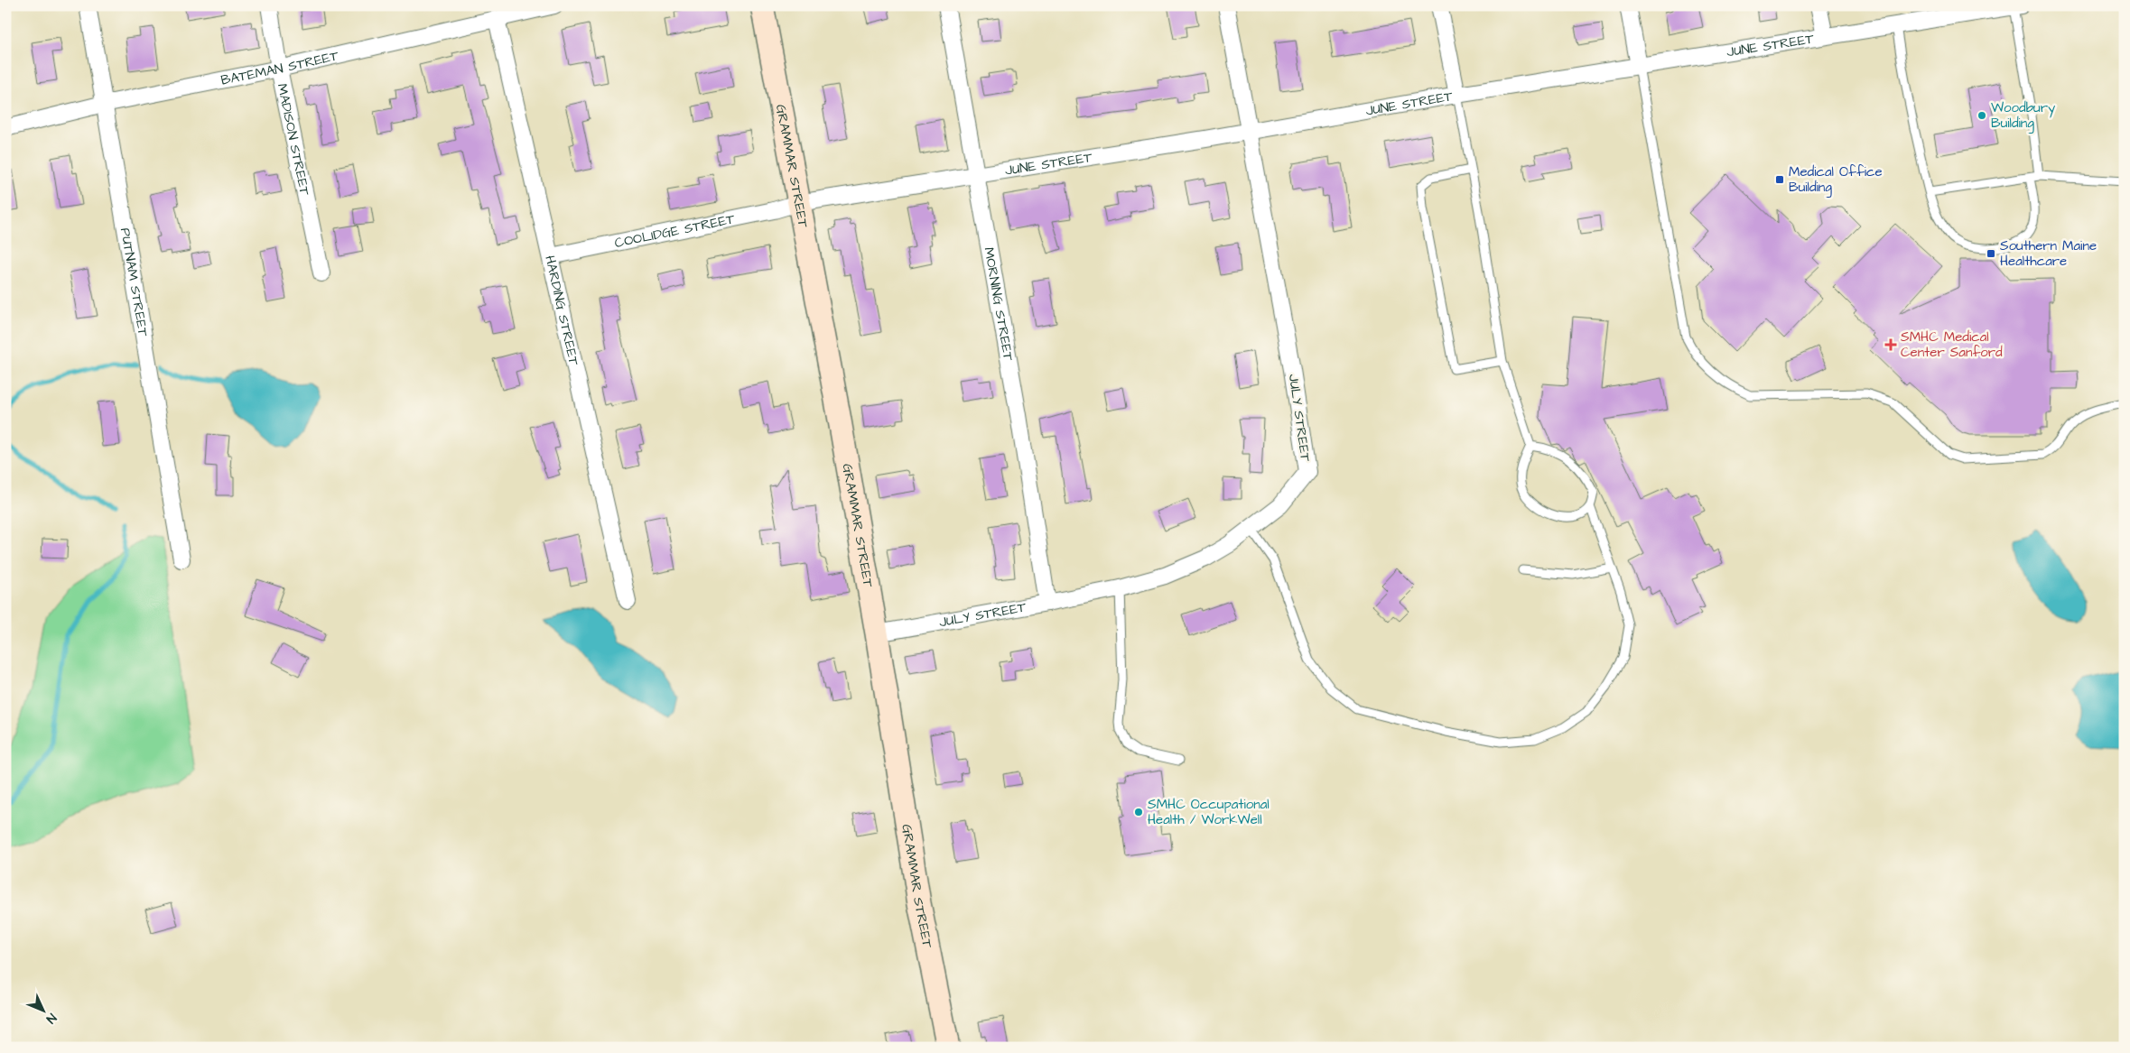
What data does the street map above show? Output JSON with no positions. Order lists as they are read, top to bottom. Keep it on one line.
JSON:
{"streets":{"street":["JUNE STREET","BATEMAN STREET","MADISON STREET","GRAMMAR STREET","COOLIDGE STREET","PUTNAM STREET","MORNING STREET","HARDING STREET","JULY STREET"]},"crossings":[["JUNE STREET","GRAMMAR STREET"],["JUNE STREET","COOLIDGE STREET"],["JUNE STREET","MORNING STREET"],["JUNE STREET","JULY STREET"],["BATEMAN STREET","MADISON STREET"],["BATEMAN STREET","PUTNAM STREET"],["BATEMAN STREET","HARDING STREET"],["GRAMMAR STREET","COOLIDGE STREET"],["GRAMMAR STREET","JULY STREET"],["COOLIDGE STREET","HARDING STREET"],["MORNING STREET","JULY STREET"]],"places":{"other":["Woodbury Building","SMHC Occupational Health / WorkWell"],"transit":["Medical Office Building","Southern Maine Healthcare"],"health":["SMHC Medical Center Sanford"]},"north":"bottom right"}
